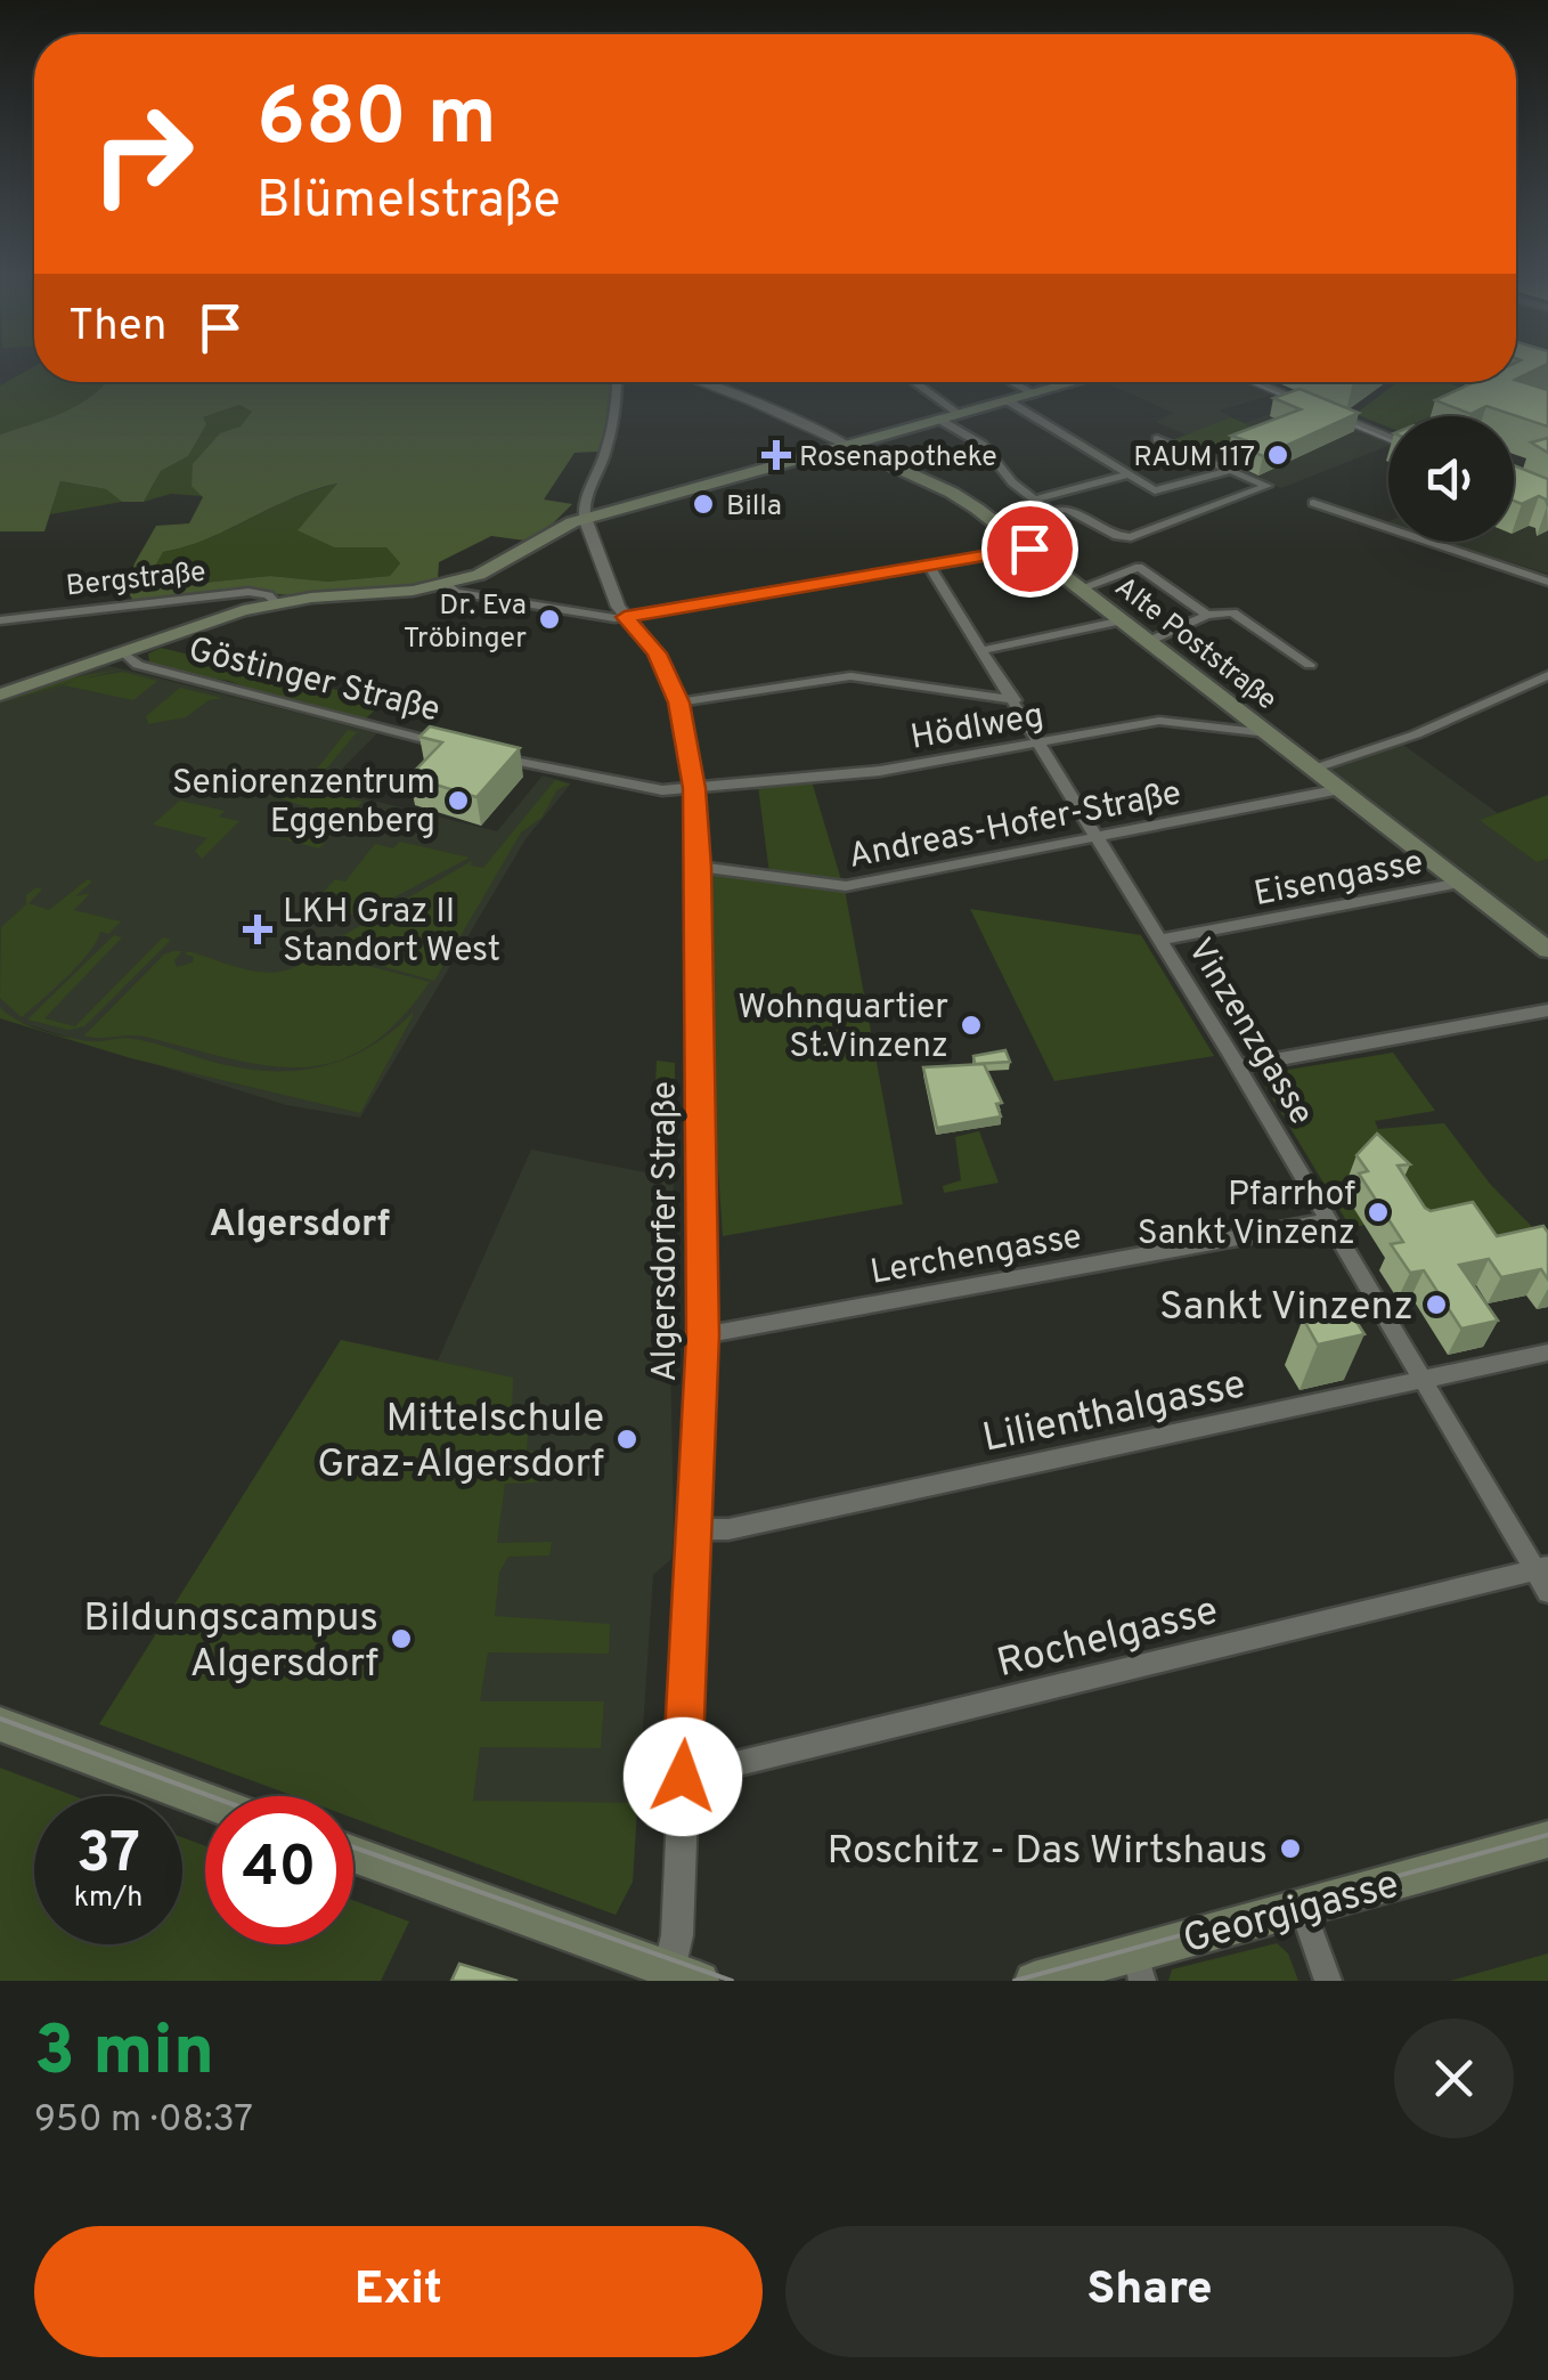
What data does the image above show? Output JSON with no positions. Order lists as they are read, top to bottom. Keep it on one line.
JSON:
{"streets":{"main road":["Alte Poststraße","Göstinger Straße","Georgigasse"],"street":["Bergstraße","Hödlweg","Andreas-Hofer-Straße","Eisengasse","Vinzenzgasse","Algersdorfer Straße","Lerchengasse","Lilienthalgasse","Rochelgasse"]},"crossings":[["Bergstraße","Göstinger Straße"],["Alte Poststraße","Göstinger Straße"],["Alte Poststraße","Hödlweg"],["Alte Poststraße","Andreas-Hofer-Straße"],["Alte Poststraße","Eisengasse"],["Göstinger Straße","Algersdorfer Straße"],["Hödlweg","Vinzenzgasse"],["Hödlweg","Algersdorfer Straße"],["Andreas-Hofer-Straße","Vinzenzgasse"],["Andreas-Hofer-Straße","Algersdorfer Straße"],["Eisengasse","Vinzenzgasse"],["Vinzenzgasse","Lerchengasse"],["Vinzenzgasse","Lilienthalgasse"],["Vinzenzgasse","Rochelgasse"],["Algersdorfer Straße","Lerchengasse"],["Algersdorfer Straße","Lilienthalgasse"],["Algersdorfer Straße","Rochelgasse"]],"districts":["Algersdorf"],"places":{"health":["Rosenapotheke","LKH Graz II Standort West"],"other":["RAUM 117","Billa","Dr. Eva Tröbinger","Seniorenzentrum Eggenberg","Wohnquartier St.Vinzenz","Pfarrhof Sankt Vinzenz","Sankt Vinzenz","Mittelschule Graz-Algersdorf","Bildungscampus Algersdorf","Roschitz - Das Wirtshaus"]},"page":{"turn":["680 m","Blümelstraße"],"then":"Then","speed":"37 km/h","limit":"40","heading":["3 min","950 m · 08:37"],"buttons":["Exit","Share"]}}
